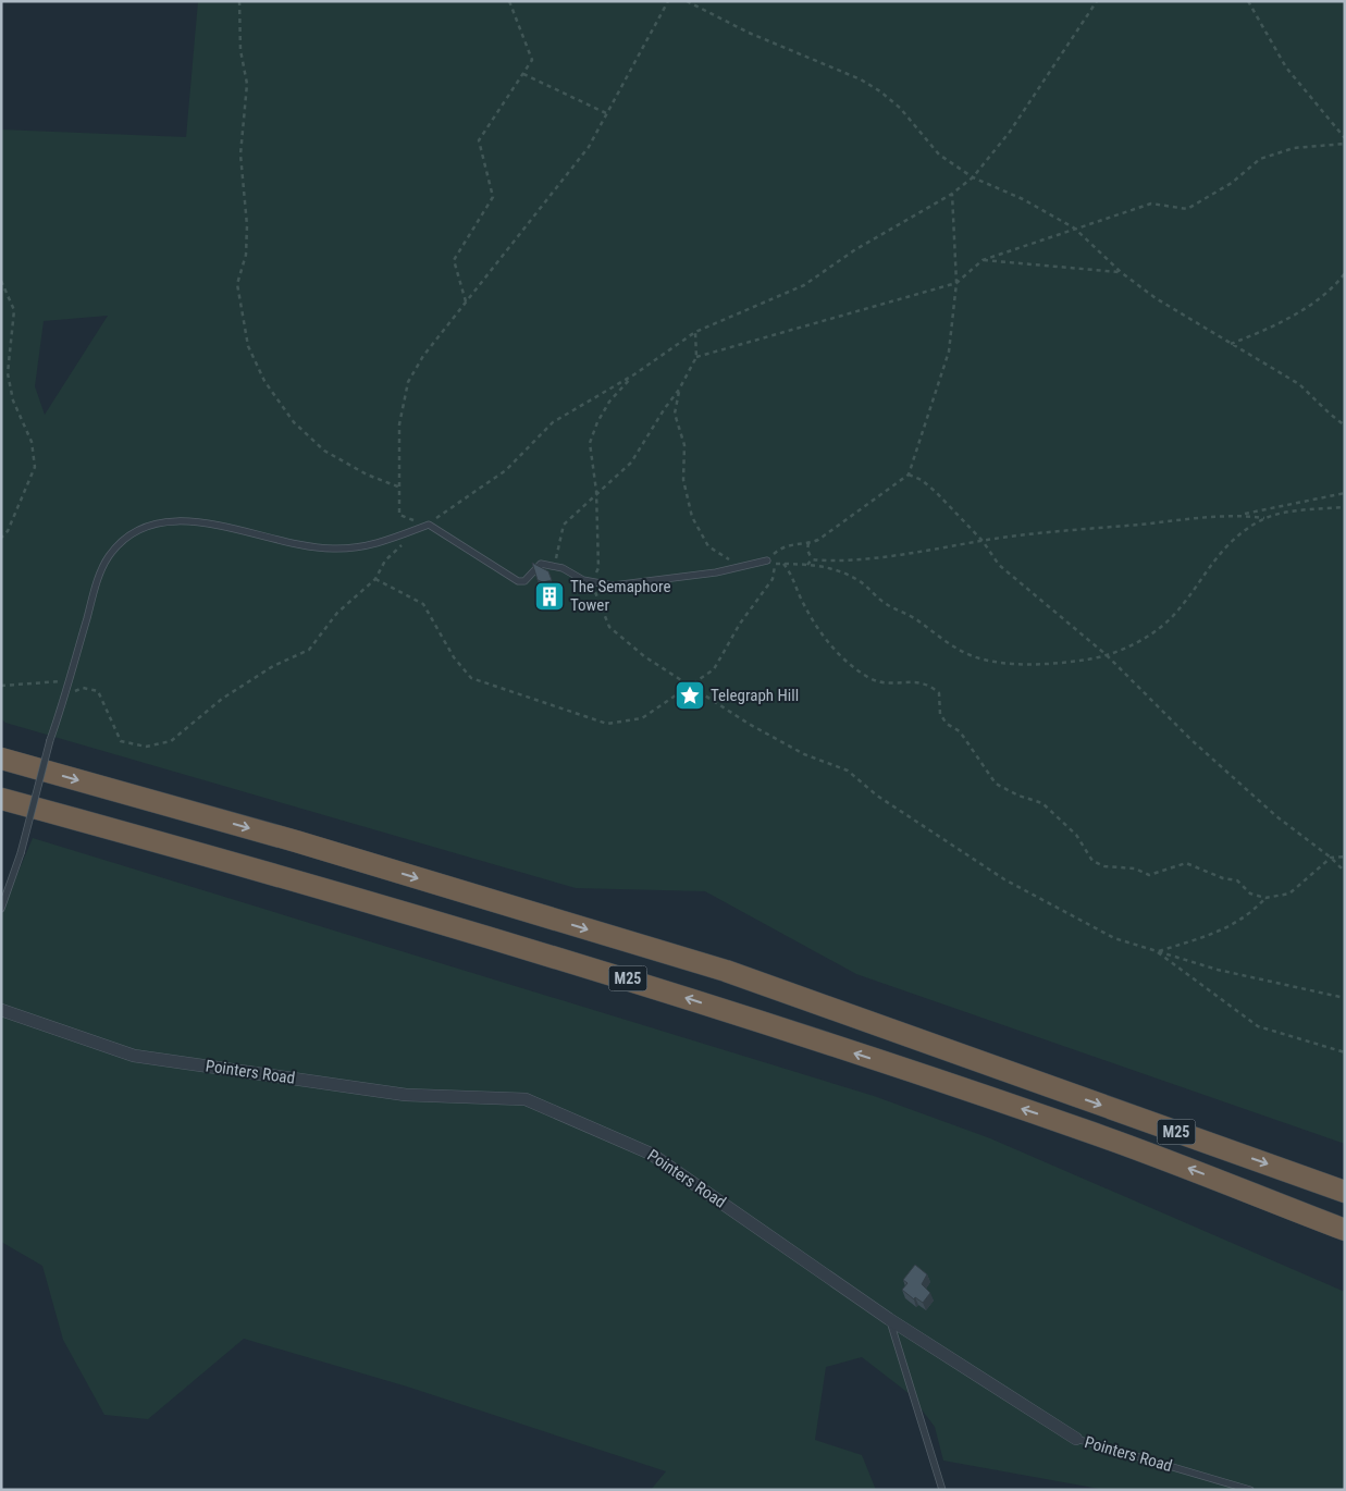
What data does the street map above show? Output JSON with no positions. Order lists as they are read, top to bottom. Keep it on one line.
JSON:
{"streets":{"highway":["M25"],"street":["Pointers Road"]},"places":{"building":["The Semaphore Tower"],"place":["Telegraph Hill"]}}
